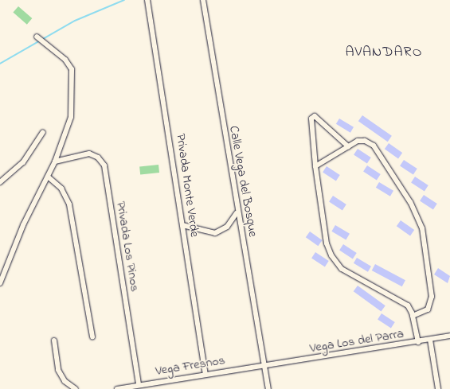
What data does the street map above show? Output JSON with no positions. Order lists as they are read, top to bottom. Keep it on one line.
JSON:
{"streets":{"street":["Calle Vega del Bosque","Privada Monte Verde","Privada Los Pinos","Vega Los del Parra","Vega Fresnos"]},"crossings":[["Calle Vega del Bosque","Vega Los del Parra"],["Calle Vega del Bosque","Vega Fresnos"],["Privada Monte Verde","Vega Fresnos"],["Privada Los Pinos","Vega Fresnos"],["Vega Los del Parra","Vega Fresnos"]],"districts":["AVANDARO"]}
